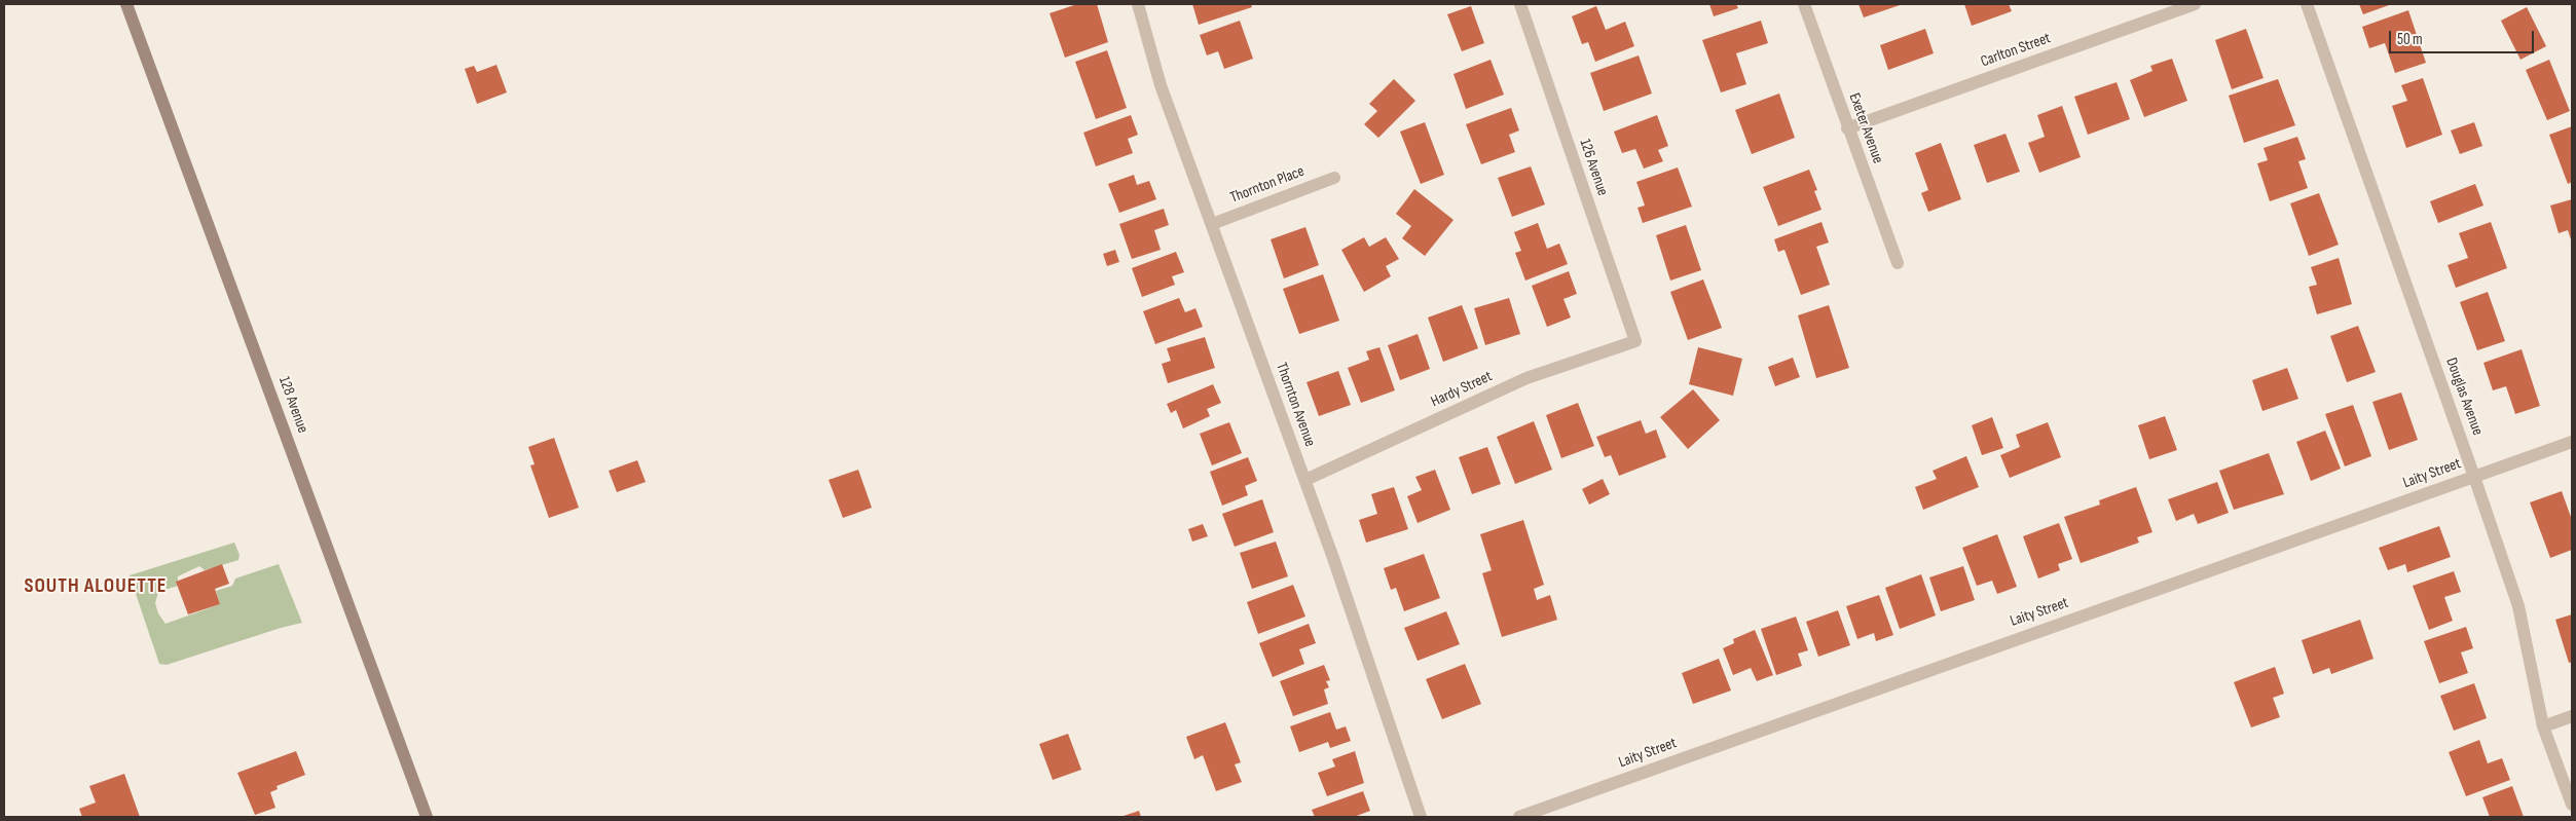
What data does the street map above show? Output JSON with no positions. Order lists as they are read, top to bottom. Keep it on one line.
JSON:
{"streets":{"main road":["128 Avenue"],"street":["Carlton Street","Exeter Avenue","126 Avenue","Thornton Place","Hardy Street","Douglas Avenue","Thornton Avenue","Laity Street"]},"crossings":[["Carlton Street","Exeter Avenue"],["126 Avenue","Hardy Street"],["Thornton Place","Thornton Avenue"],["Hardy Street","Thornton Avenue"],["Douglas Avenue","Laity Street"]],"districts":["SOUTH ALOUETTE"],"scale_bar":"50 m"}
